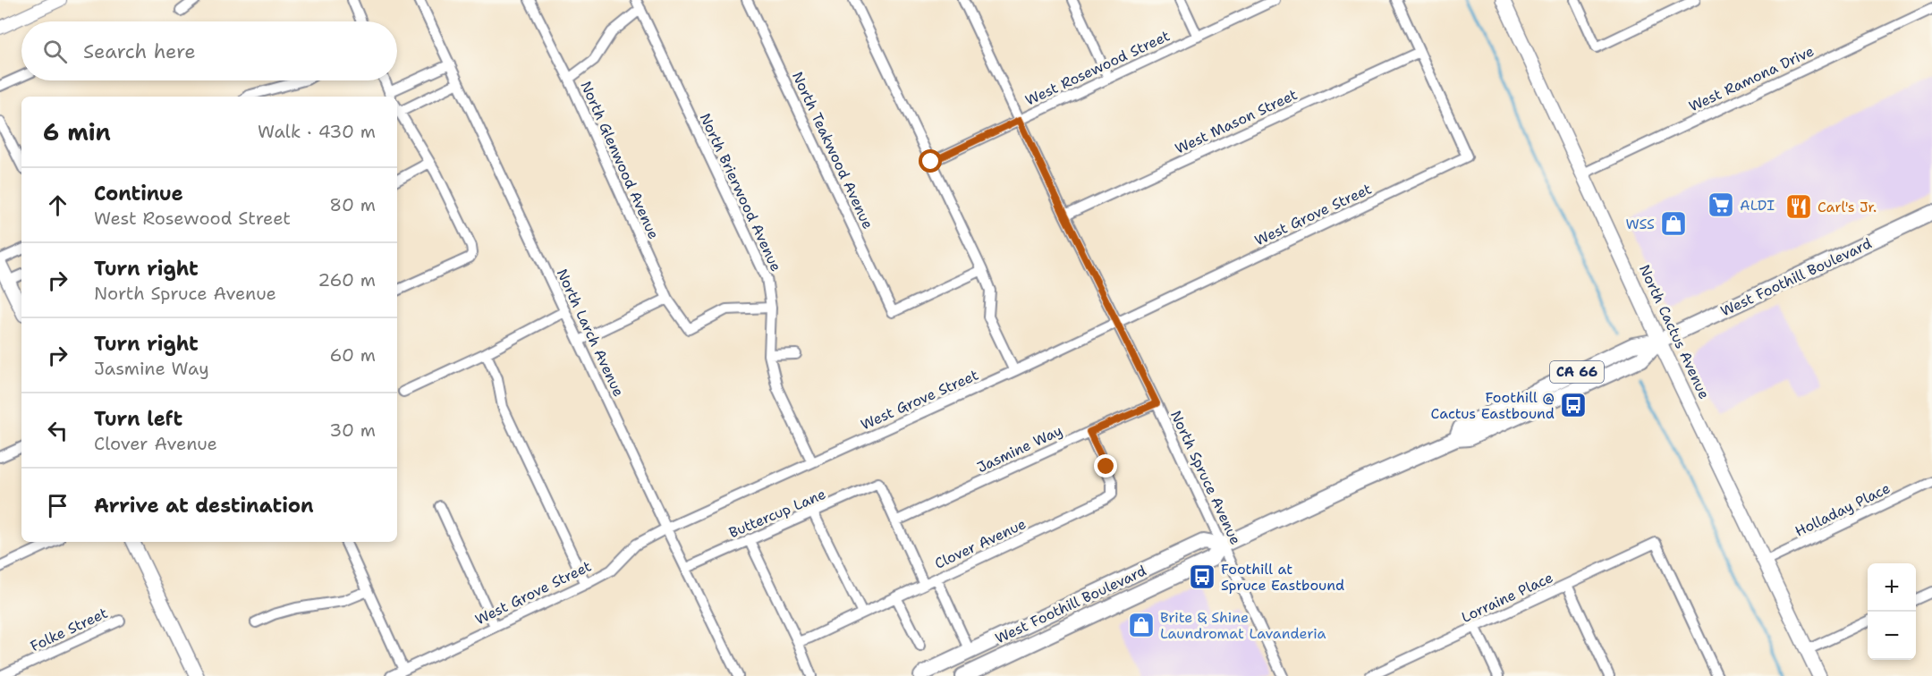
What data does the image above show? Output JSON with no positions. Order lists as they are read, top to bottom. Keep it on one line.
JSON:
{"streets":{"main road":["West Foothill Boulevard","North Cactus Avenue","CA 66"],"street":["West Rosewood Street","West Ramona Drive","West Mason Street","North Teakwood Avenue","North Glenwood Avenue","North Brierwood Avenue","West Grove Street","North Larch Avenue","Jasmine Way","North Spruce Avenue","Holladay Place","Buttercup Lane","Clover Avenue","Lorraine Place","Folke Street"]},"crossings":[["West Rosewood Street","North Spruce Avenue"],["West Ramona Drive","North Cactus Avenue"],["West Mason Street","West Grove Street"],["West Mason Street","North Spruce Avenue"],["North Glenwood Avenue","North Brierwood Avenue"],["North Brierwood Avenue","West Grove Street"],["West Grove Street","North Larch Avenue"],["West Grove Street","North Spruce Avenue"],["West Foothill Boulevard","North Cactus Avenue"],["West Foothill Boulevard","North Spruce Avenue"],["North Cactus Avenue","Holladay Place"],["North Larch Avenue","Buttercup Lane"],["Jasmine Way","North Spruce Avenue"],["Jasmine Way","Buttercup Lane"],["Jasmine Way","Clover Avenue"]],"places":{"supermarket":["ALDI"],"restaurant":["Carl's Jr."],"shop":["WSS","Brite & Shine Laundromat Lavanderia"],"bus stop":["Foothill @ Cactus Eastbound","Foothill at Spruce Eastbound"]},"page":{"search":"Search here","heading":["6 min","Walk · 430 m"],"list":[["Continue","West Rosewood Street","80 m"],["Turn right","North Spruce Avenue","260 m"],["Turn right","Jasmine Way","60 m"],["Turn left","Clover Avenue","30 m"],"Arrive at destination"],"map_buttons":["+","−"]}}
